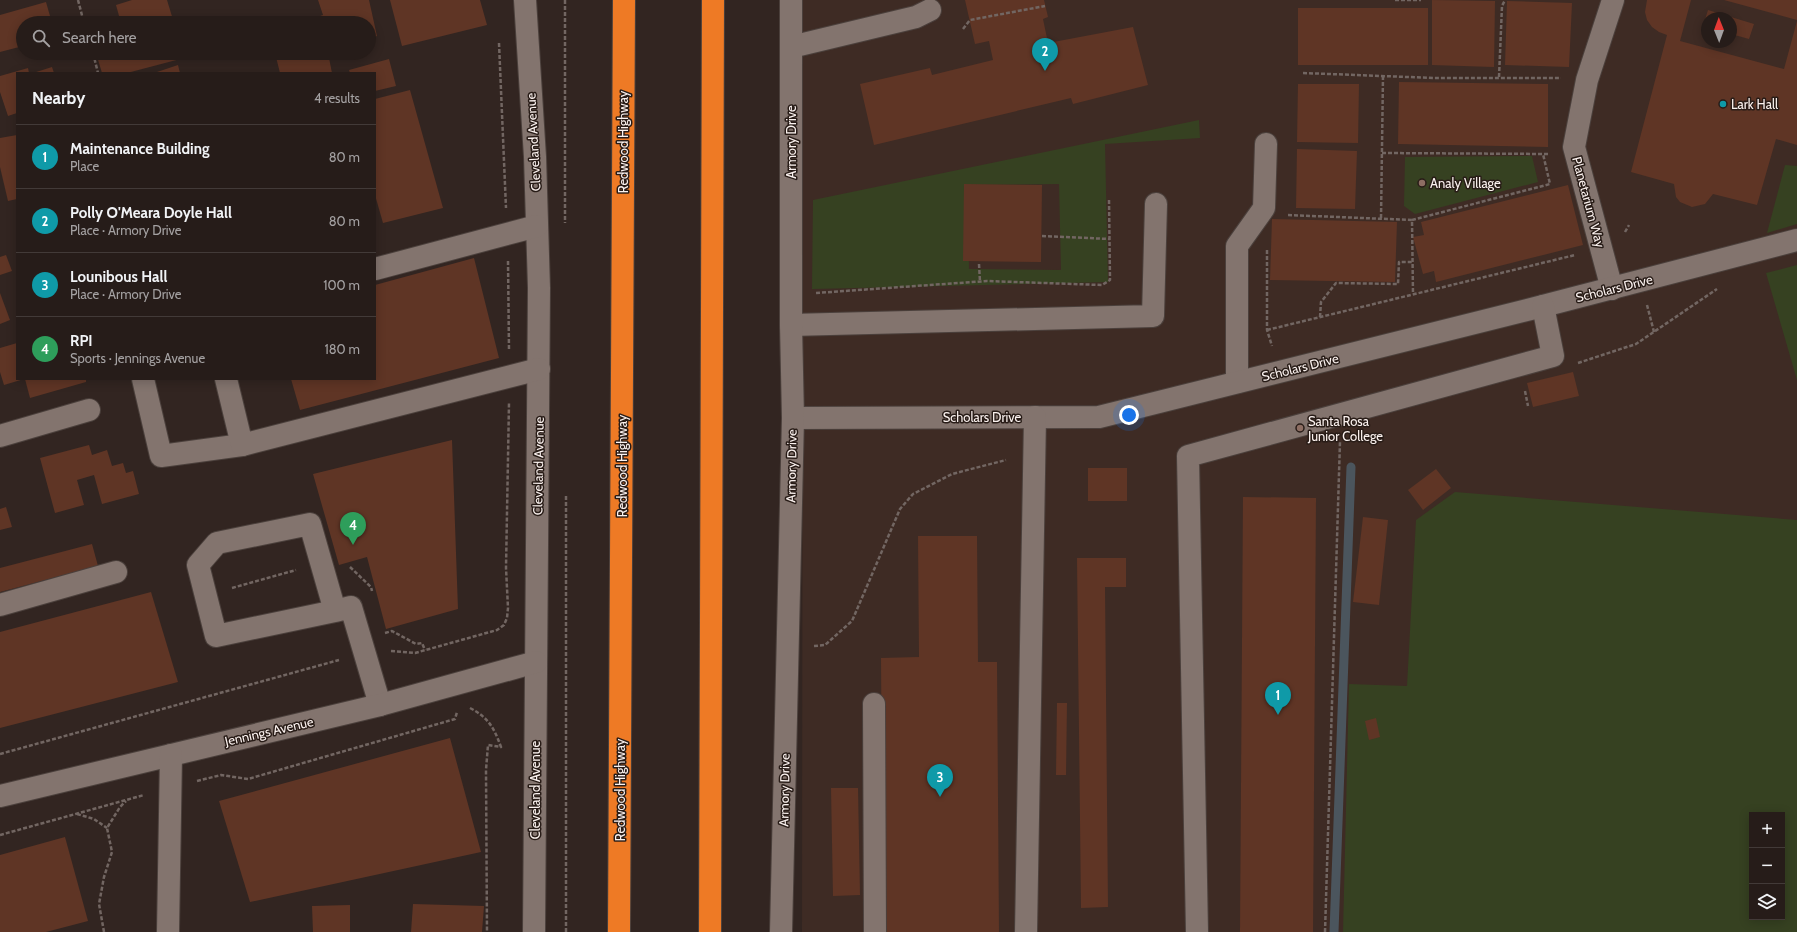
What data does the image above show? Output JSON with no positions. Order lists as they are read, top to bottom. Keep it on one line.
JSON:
{"streets":{"highway":["Redwood Highway"],"street":["Cleveland Avenue","Armory Drive","Planetarium Way","Scholars Drive","Jennings Avenue"]},"crossings":[["Cleveland Avenue","Jennings Avenue"],["Armory Drive","Scholars Drive"],["Planetarium Way","Scholars Drive"]],"places":["Lark Hall","Analy Village","Santa Rosa Junior College"],"north":"top","page":{"search":"Search here","pins":["2","4","1","3"],"heading":["Nearby","4 results"],"list":[{"mark":"1","name":"Maintenance Building","note":"Place","value":"80 m"},{"mark":"2","name":"Polly O'Meara Doyle Hall","note":"Place · Armory Drive","value":"80 m"},{"mark":"3","name":"Lounibous Hall","note":"Place · Armory Drive","value":"100 m"},{"mark":"4","name":"RPI","note":"Sports · Jennings Avenue","value":"180 m"}],"map_buttons":["+","−"]}}
